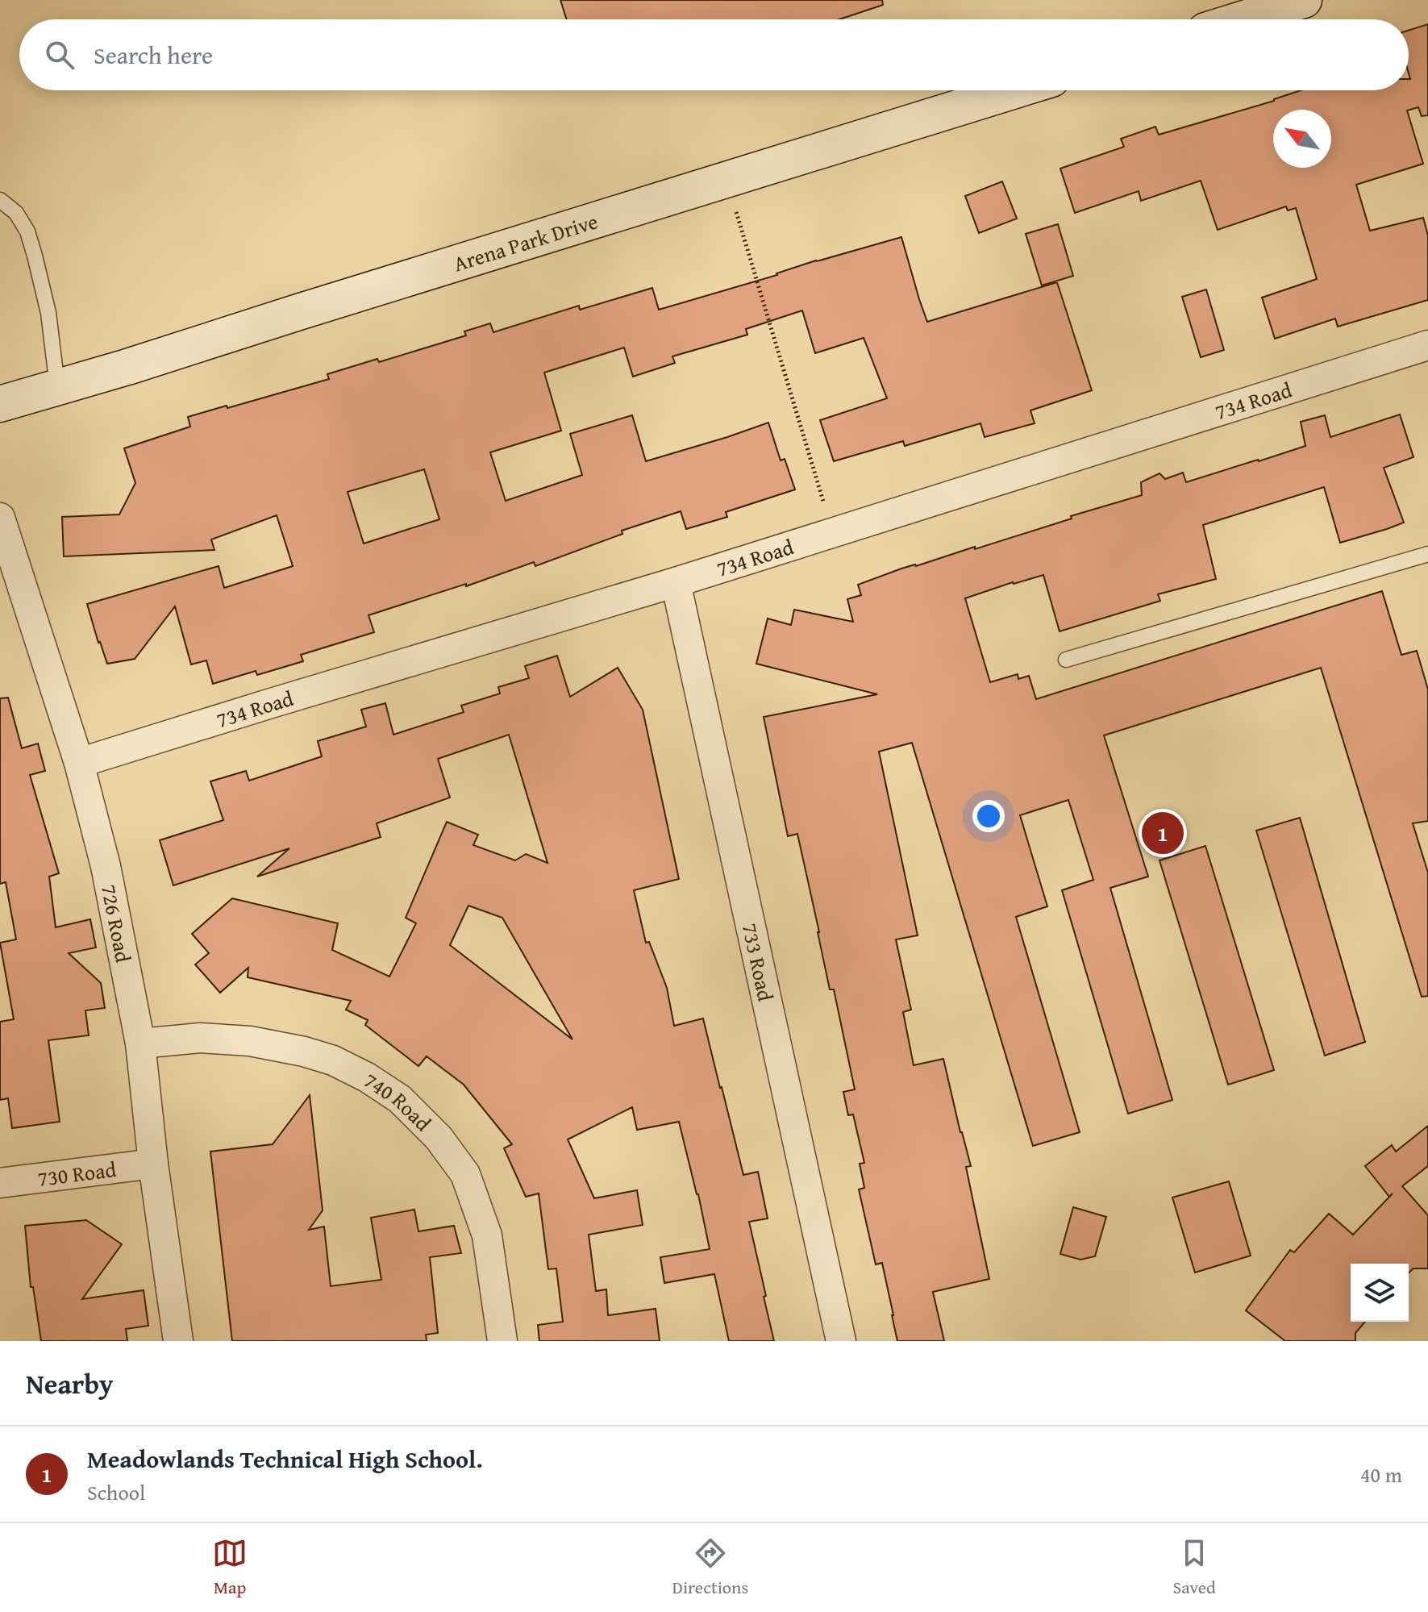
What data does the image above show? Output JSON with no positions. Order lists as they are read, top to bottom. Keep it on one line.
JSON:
{"streets":{"street":["Arena Park Drive","734 Road","726 Road","733 Road","740 Road","730 Road"]},"crossings":[["734 Road","726 Road"],["734 Road","733 Road"],["726 Road","740 Road"],["726 Road","730 Road"]],"north":"top left","page":{"search":"Search here","pins":"1","heading":"Nearby","list":[{"mark":"1","name":"Meadowlands Technical High School.","note":"School","value":"40 m"}],"nav":["Map","Directions","Saved"]}}
